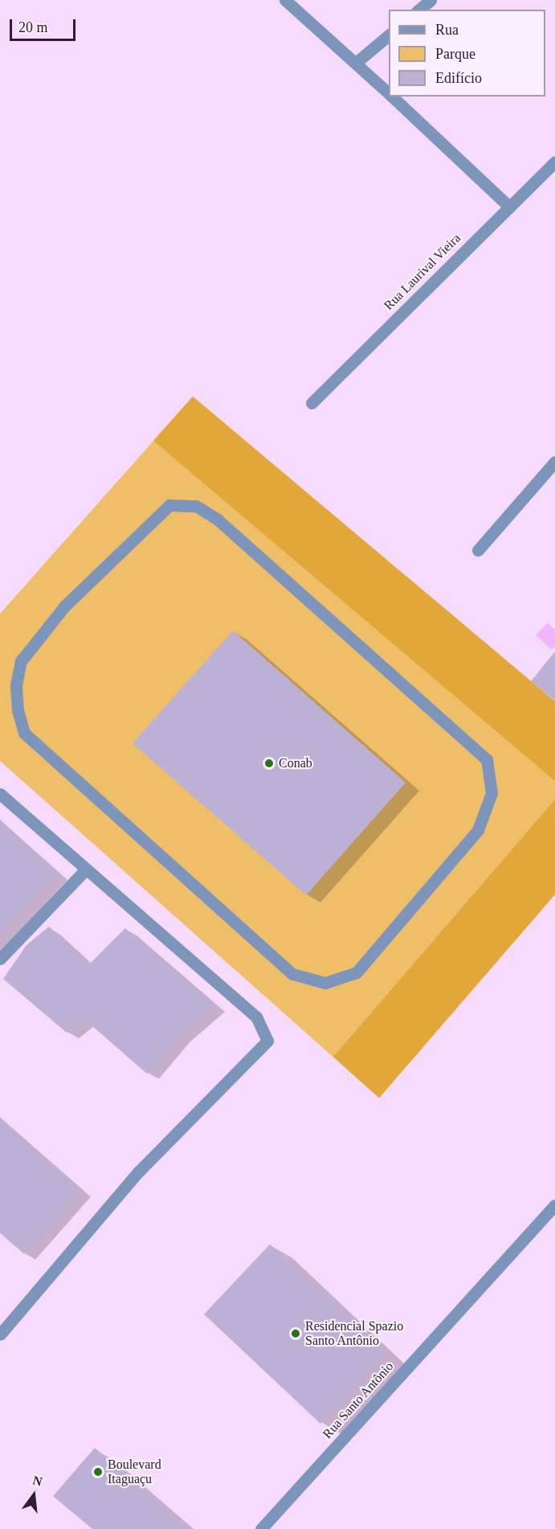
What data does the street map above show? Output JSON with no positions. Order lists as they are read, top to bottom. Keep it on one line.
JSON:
{"streets":{"street":["Rua Laurival Vieira","Rua Santo Antônio"]},"places":["Conab","Residencial Spazio Santo Antônio","Boulevard Itaguaçu"],"legend":["Rua","Parque","Edifício"],"scale_bar":"20 m","north":"top"}
